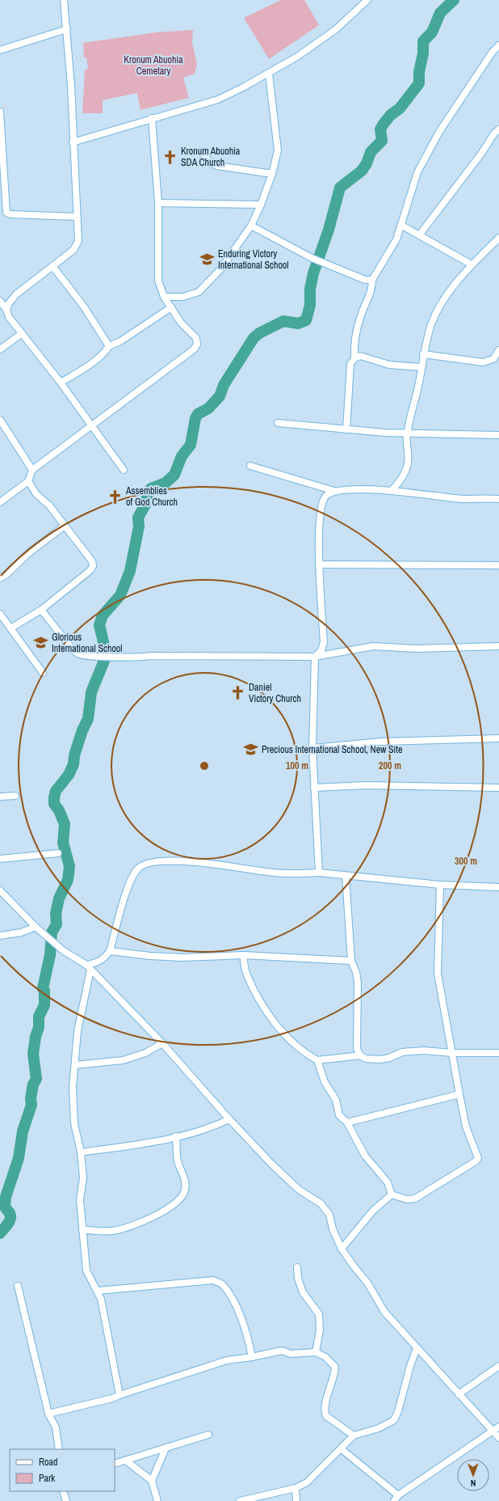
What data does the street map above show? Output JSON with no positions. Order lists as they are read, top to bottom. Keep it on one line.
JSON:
{"parks":["Kronum Abuohia Cemetary"],"places":{"church":["Kronum Abuohia SDA Church","Assemblies of God Church","Daniel Victory Church"],"school or university":["Enduring Victory International School","Glorious International School","Precious International School, New Site"]},"legend":["Road","Park"],"north":"bottom","rings":["100 m","200 m","300 m"]}
